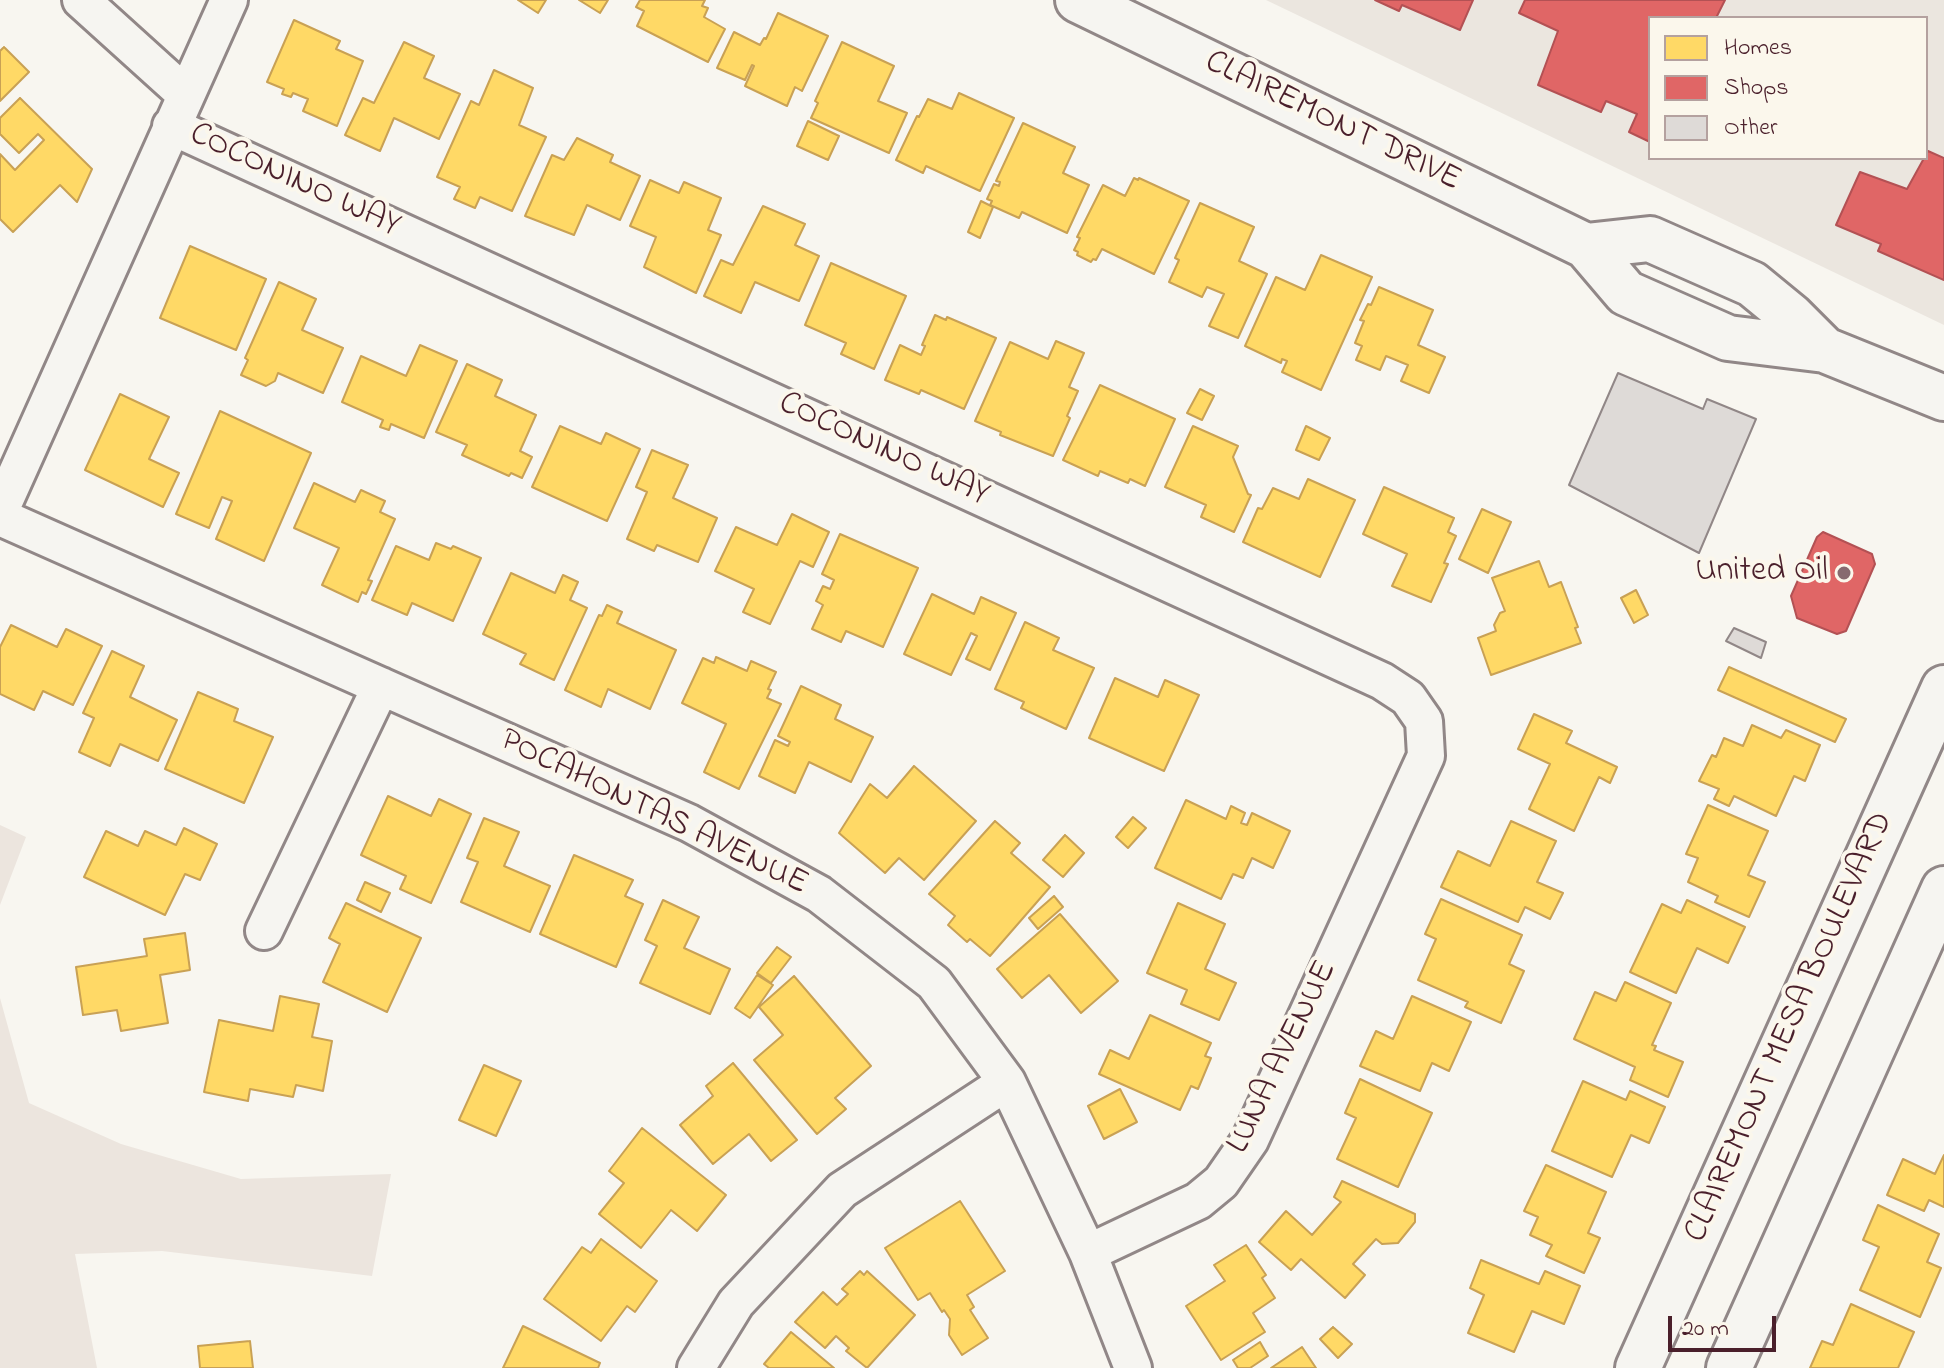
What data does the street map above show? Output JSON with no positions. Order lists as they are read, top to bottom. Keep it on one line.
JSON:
{"streets":{"main road":["CLAIREMONT DRIVE","CLAIREMONT MESA BOULEVARD"],"street":["COCONINO WAY","POCAHONTAS AVENUE","LUNA AVENUE"]},"crossings":[["COCONINO WAY","LUNA AVENUE"],["POCAHONTAS AVENUE","LUNA AVENUE"]],"places":["United Oil"],"legend":["Homes","Shops","Other"],"scale_bar":"20 m"}
